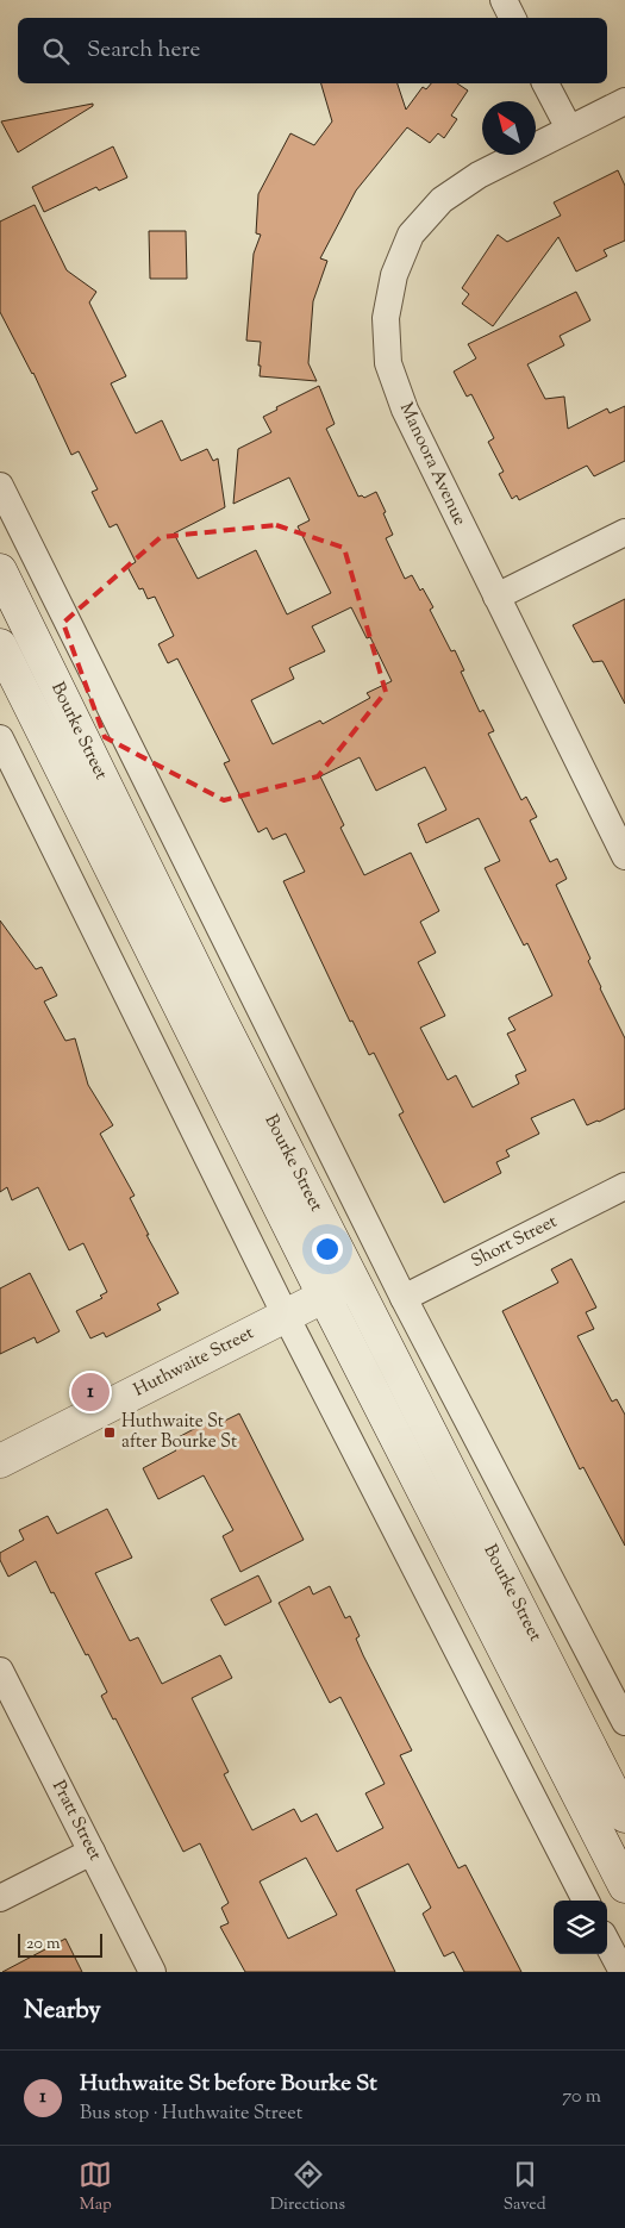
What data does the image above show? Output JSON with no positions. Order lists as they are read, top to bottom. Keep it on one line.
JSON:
{"streets":{"main road":["Bourke Street","Huthwaite Street"],"street":["Manoora Avenue","Short Street","Pratt Street"]},"crossings":[["Bourke Street","Huthwaite Street"]],"places":{"transit":["Huthwaite St after Bourke St"]},"scale_bar":"20 m","north":"top left","page":{"search":"Search here","pins":"1","scale":"20 m","heading":"Nearby","list":[{"mark":"1","name":"Huthwaite St before Bourke St","note":"Bus stop · Huthwaite Street","value":"70 m"}],"nav":["Map","Directions","Saved"]}}
